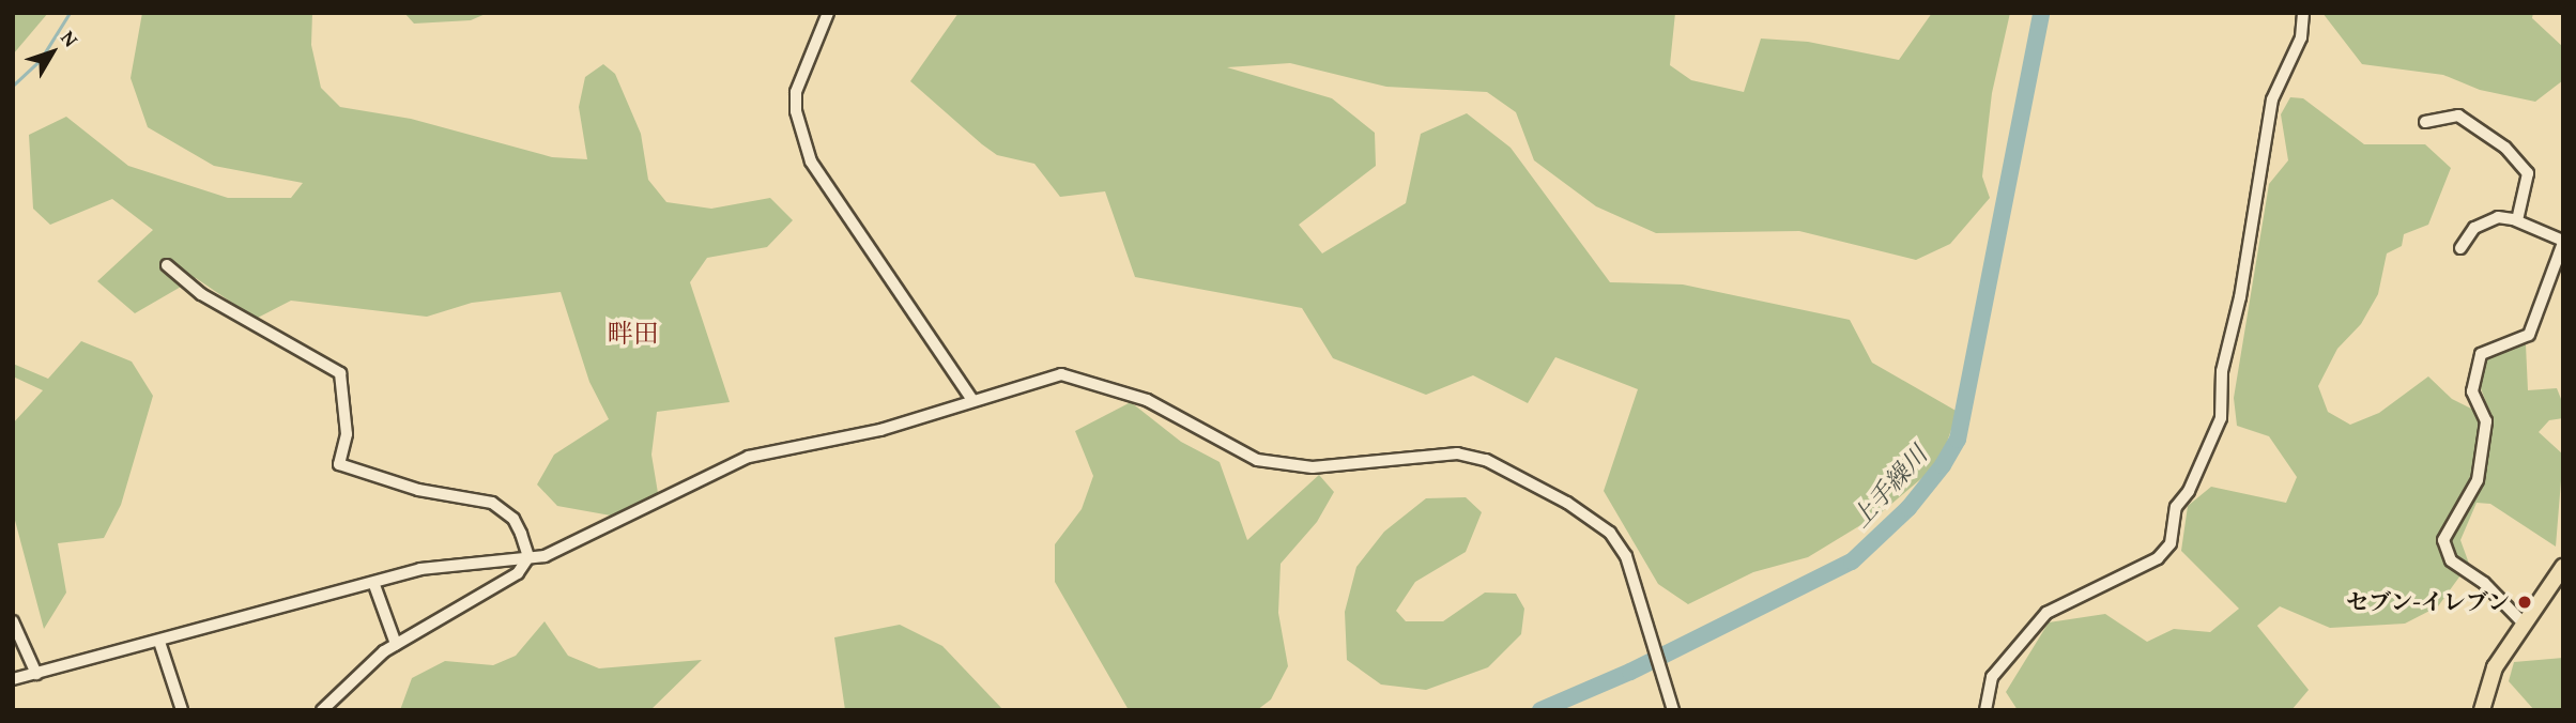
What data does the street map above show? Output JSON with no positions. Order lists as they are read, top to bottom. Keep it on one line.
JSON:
{"districts":["畔田"],"water":["上手繰川"],"places":["セブン-イレブン"],"north":"top right"}
